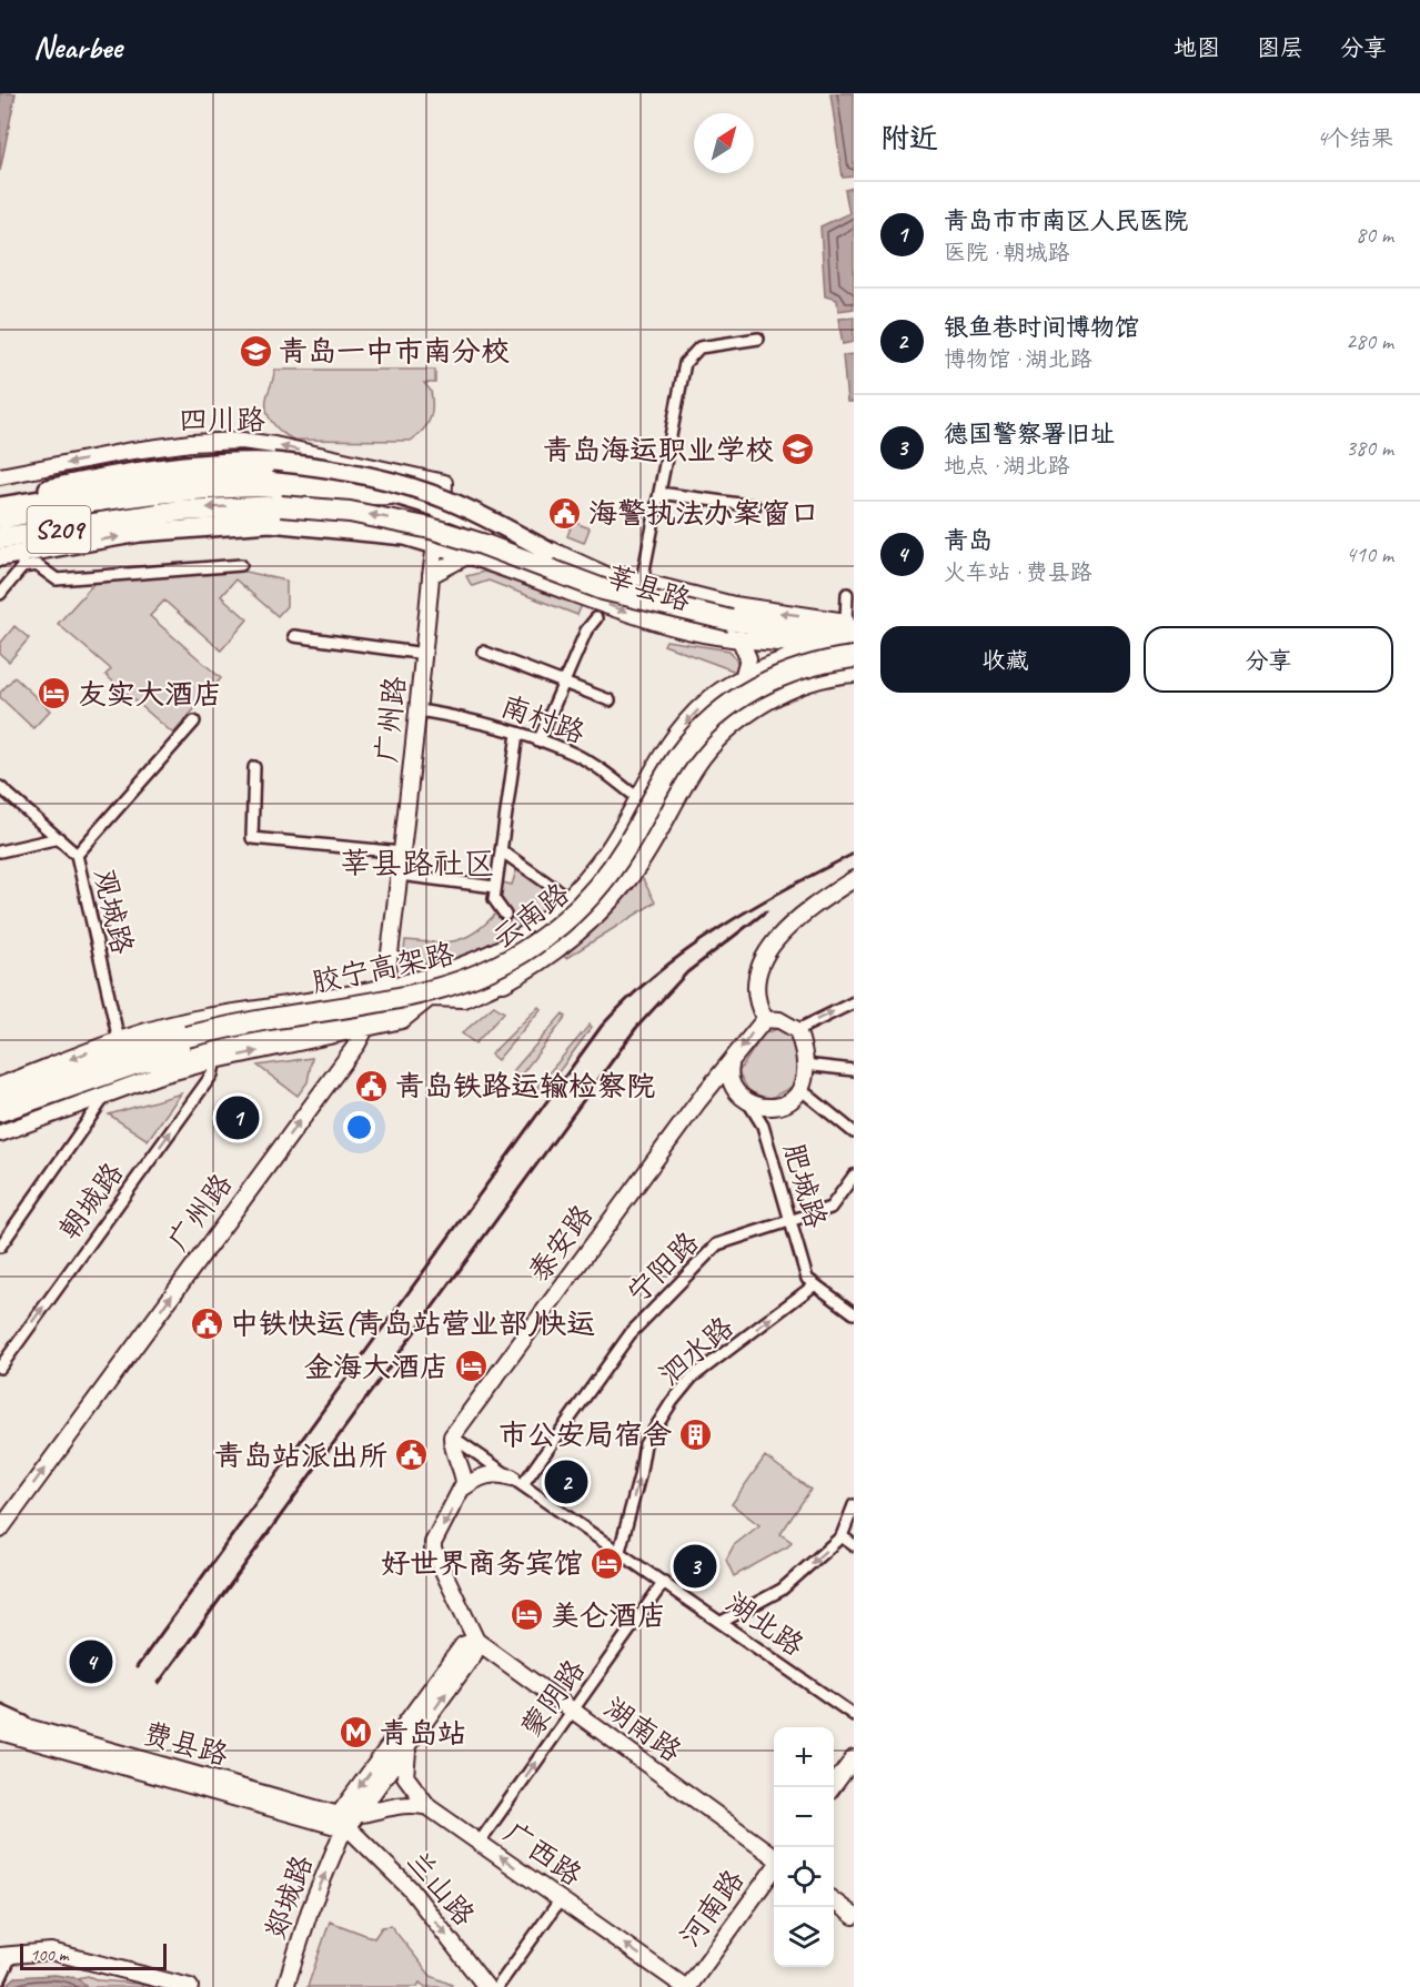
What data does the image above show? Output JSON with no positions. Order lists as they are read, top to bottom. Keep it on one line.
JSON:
{"streets":{"highway":["S209","胶宁高架路"],"main road":["四川路","莘县路","广州路","云南路","泰安路","湖南路","费县路","广西路","兰山路","郯城路","河南路"],"street":["南村路","观城路","肥城路","朝城路","宁阳路","泗水路","湖北路","蒙阴路"]},"crossings":[["四川路","莘县路"],["四川路","广州路"],["S209","莘县路"],["莘县路","广州路"],["莘县路","云南路"],["莘县路","胶宁高架路"],["广州路","南村路"],["广州路","云南路"],["南村路","云南路"],["观城路","云南路"],["云南路","胶宁高架路"],["肥城路","泰安路"],["肥城路","宁阳路"],["肥城路","泗水路"],["泰安路","湖北路"],["宁阳路","湖北路"],["泗水路","湖北路"],["湖北路","蒙阴路"],["蒙阴路","湖南路"],["蒙阴路","广西路"],["费县路","兰山路"],["费县路","郯城路"],["广西路","河南路"],["兰山路","郯城路"]],"one_way":["广州路","泗水路","蒙阴路","广西路","兰山路","郯城路"],"districts":["莘县路社区"],"places":{"school or university":["青岛一中市南分校","青岛海运职业学校"],"public building":["海警执法办案窗口","青岛铁路运输检察院","中铁快运(青岛站营业部)快运","青岛站派出所"],"hotel":["友实大酒店","金海大酒店","好世界商务宾馆","美仑酒店"],"building":["市公安局宿舍"],"metro station":["青岛站"]},"scale_bar":"100 m","north":"top right","page":{"header":"Nearbee","nav":["地图","图层","分享"],"heading":["附近","4个结果"],"list":[{"mark":"1","name":"青岛市市南区人民医院","note":"医院 · 朝城路","value":"80 m"},{"mark":"2","name":"银鱼巷时间博物馆","note":"博物馆 · 湖北路","value":"280 m"},{"mark":"3","name":"德国警察署旧址","note":"地点 · 湖北路","value":"380 m"},{"mark":"4","name":"青岛","note":"火车站 · 费县路","value":"410 m"}],"buttons":["收藏","分享"],"pins":["1","2","3","4"],"map_buttons":["+","−"],"scale":"100 m"}}
